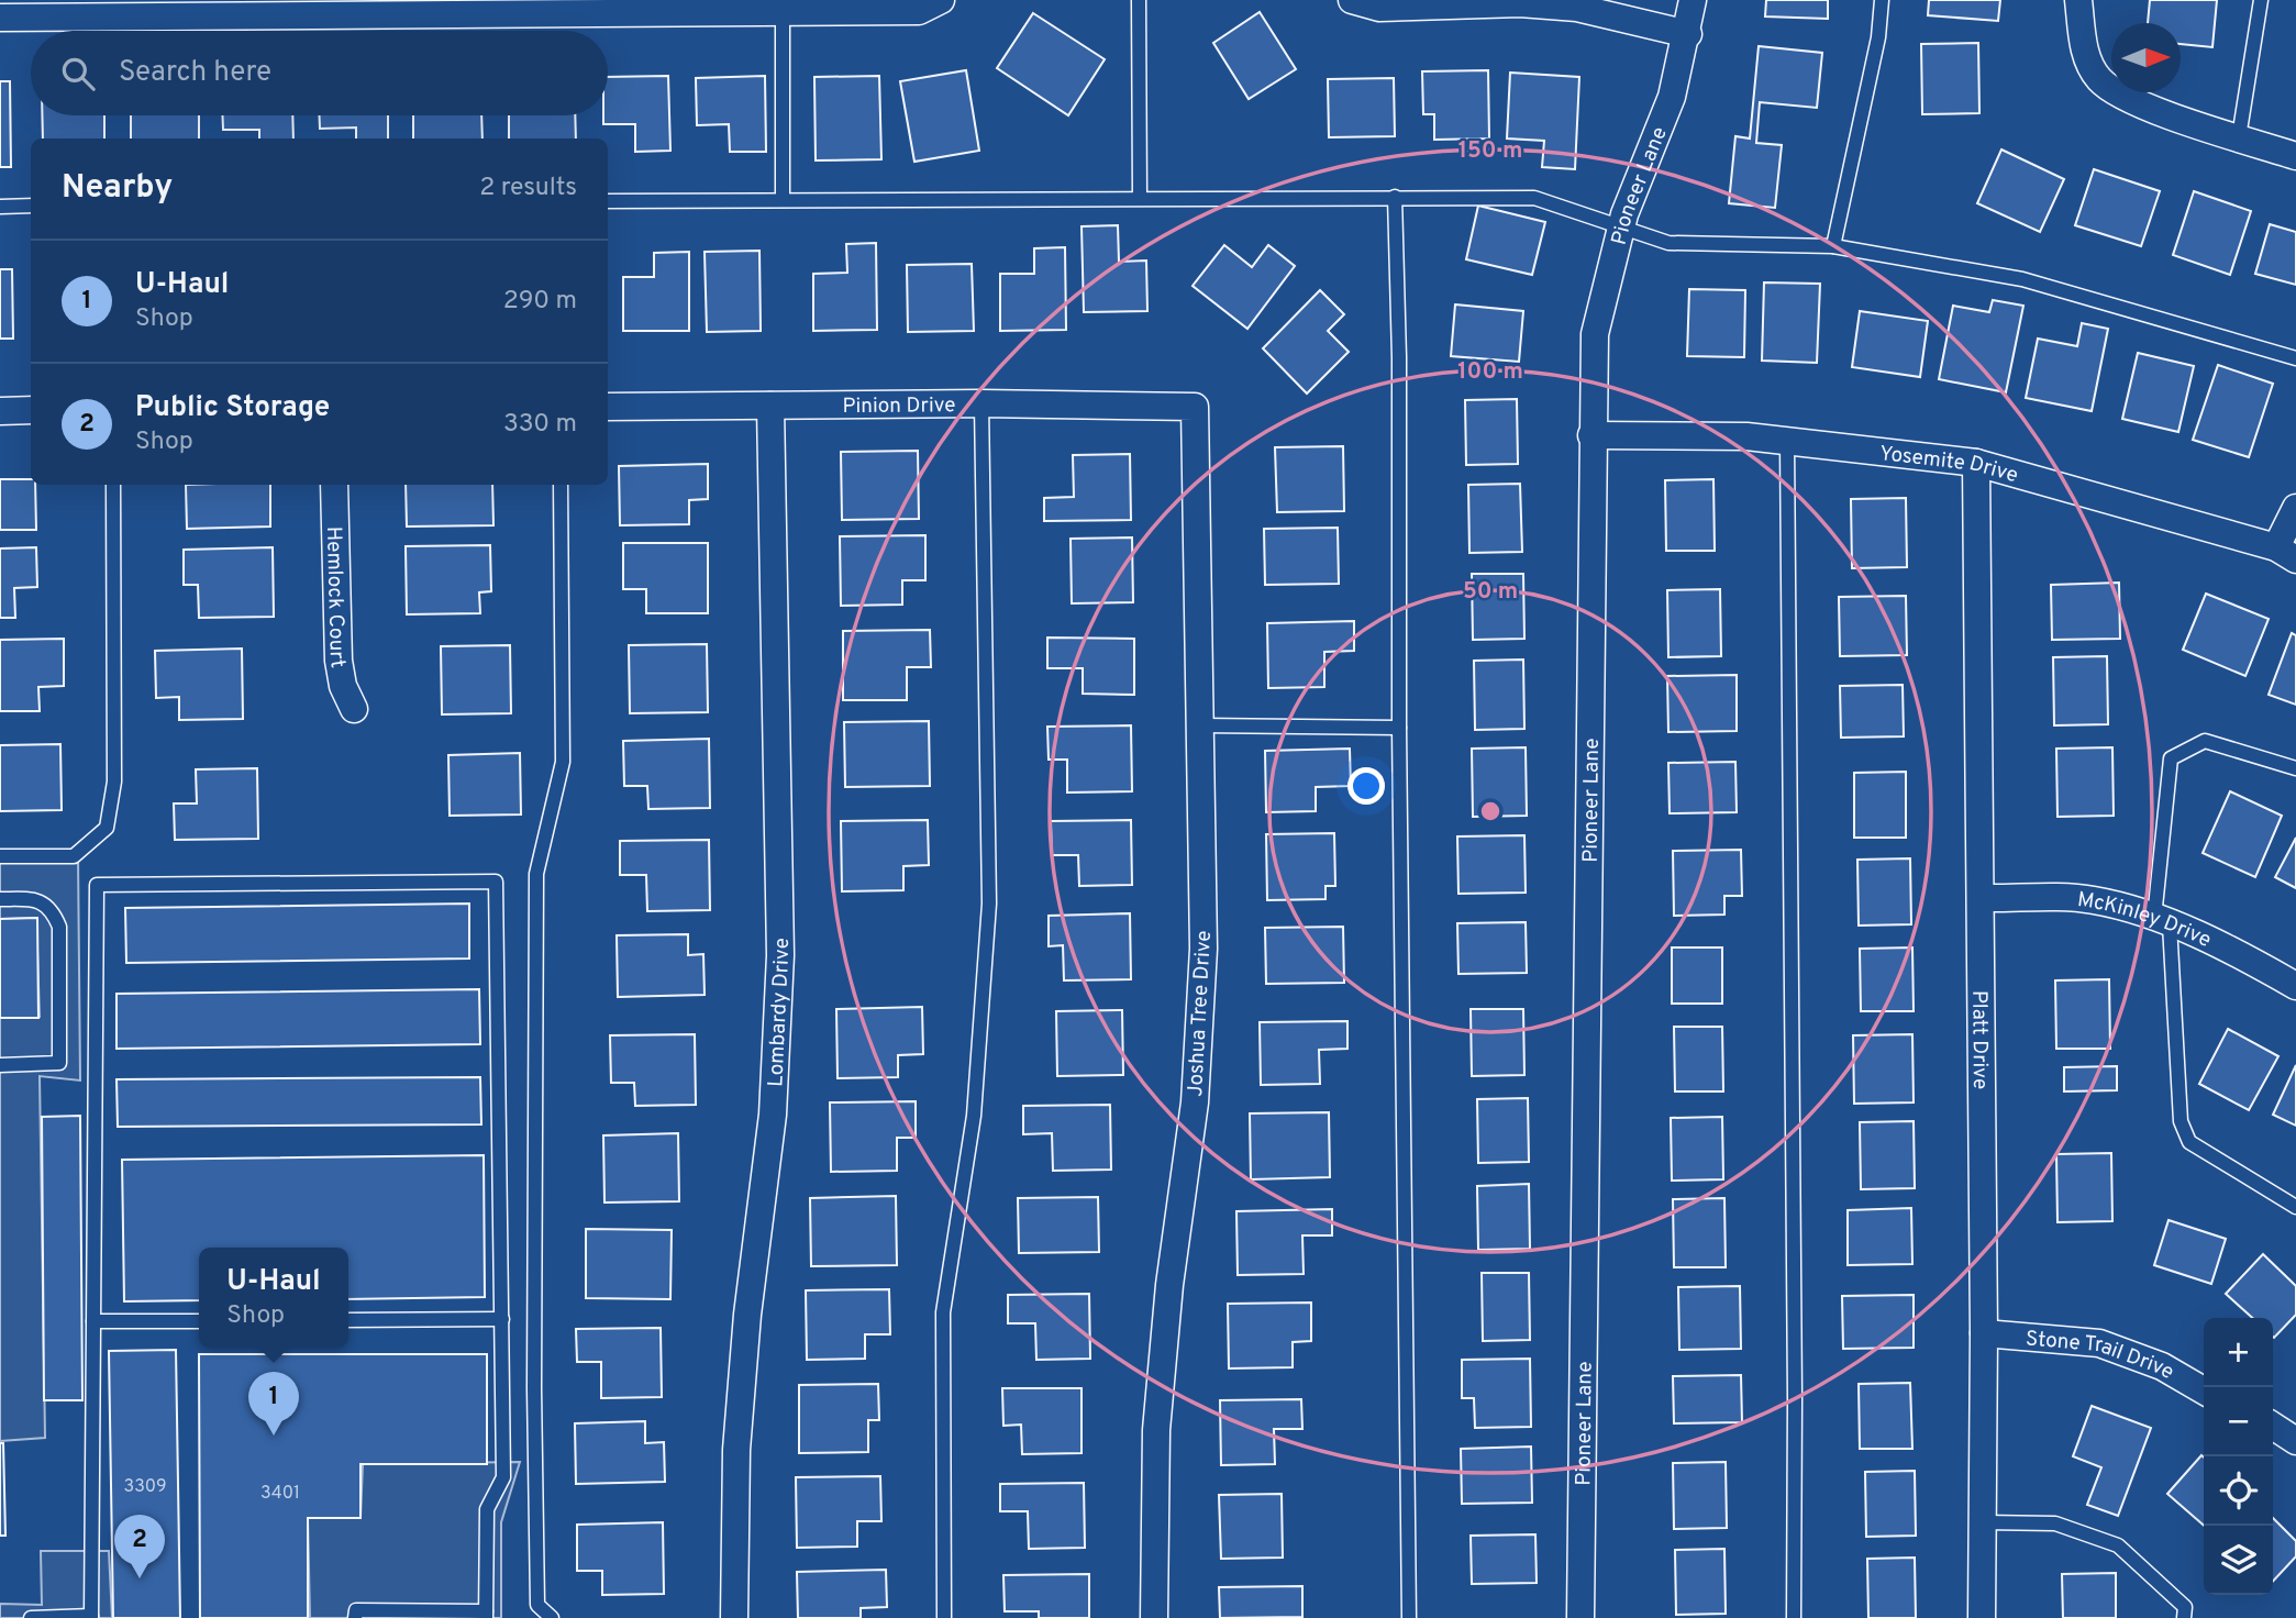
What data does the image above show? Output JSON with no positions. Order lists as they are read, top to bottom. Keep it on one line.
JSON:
{"streets":{"street":["Pioneer Lane","Pinion Drive","Yosemite Drive","Hemlock Court","McKinley Drive","Lombardy Drive","Joshua Tree Drive","Platt Drive","Stone Trail Drive"]},"crossings":[["Pioneer Lane","Yosemite Drive"],["Pinion Drive","Lombardy Drive"],["Pinion Drive","Joshua Tree Drive"],["Yosemite Drive","Platt Drive"],["McKinley Drive","Platt Drive"],["Platt Drive","Stone Trail Drive"]],"house_numbers":["3309","3401"],"north":"right","page":{"search":"Search here","heading":["Nearby","2 results"],"list":[{"mark":"1","name":"U-Haul","note":"Shop","value":"290 m"},{"mark":"2","name":"Public Storage","note":"Shop","value":"330 m"}],"popup":["U-Haul","Shop"],"map_buttons":["+","−"],"pins":["1","2"]},"rings":["150 m","100 m","50 m"]}
